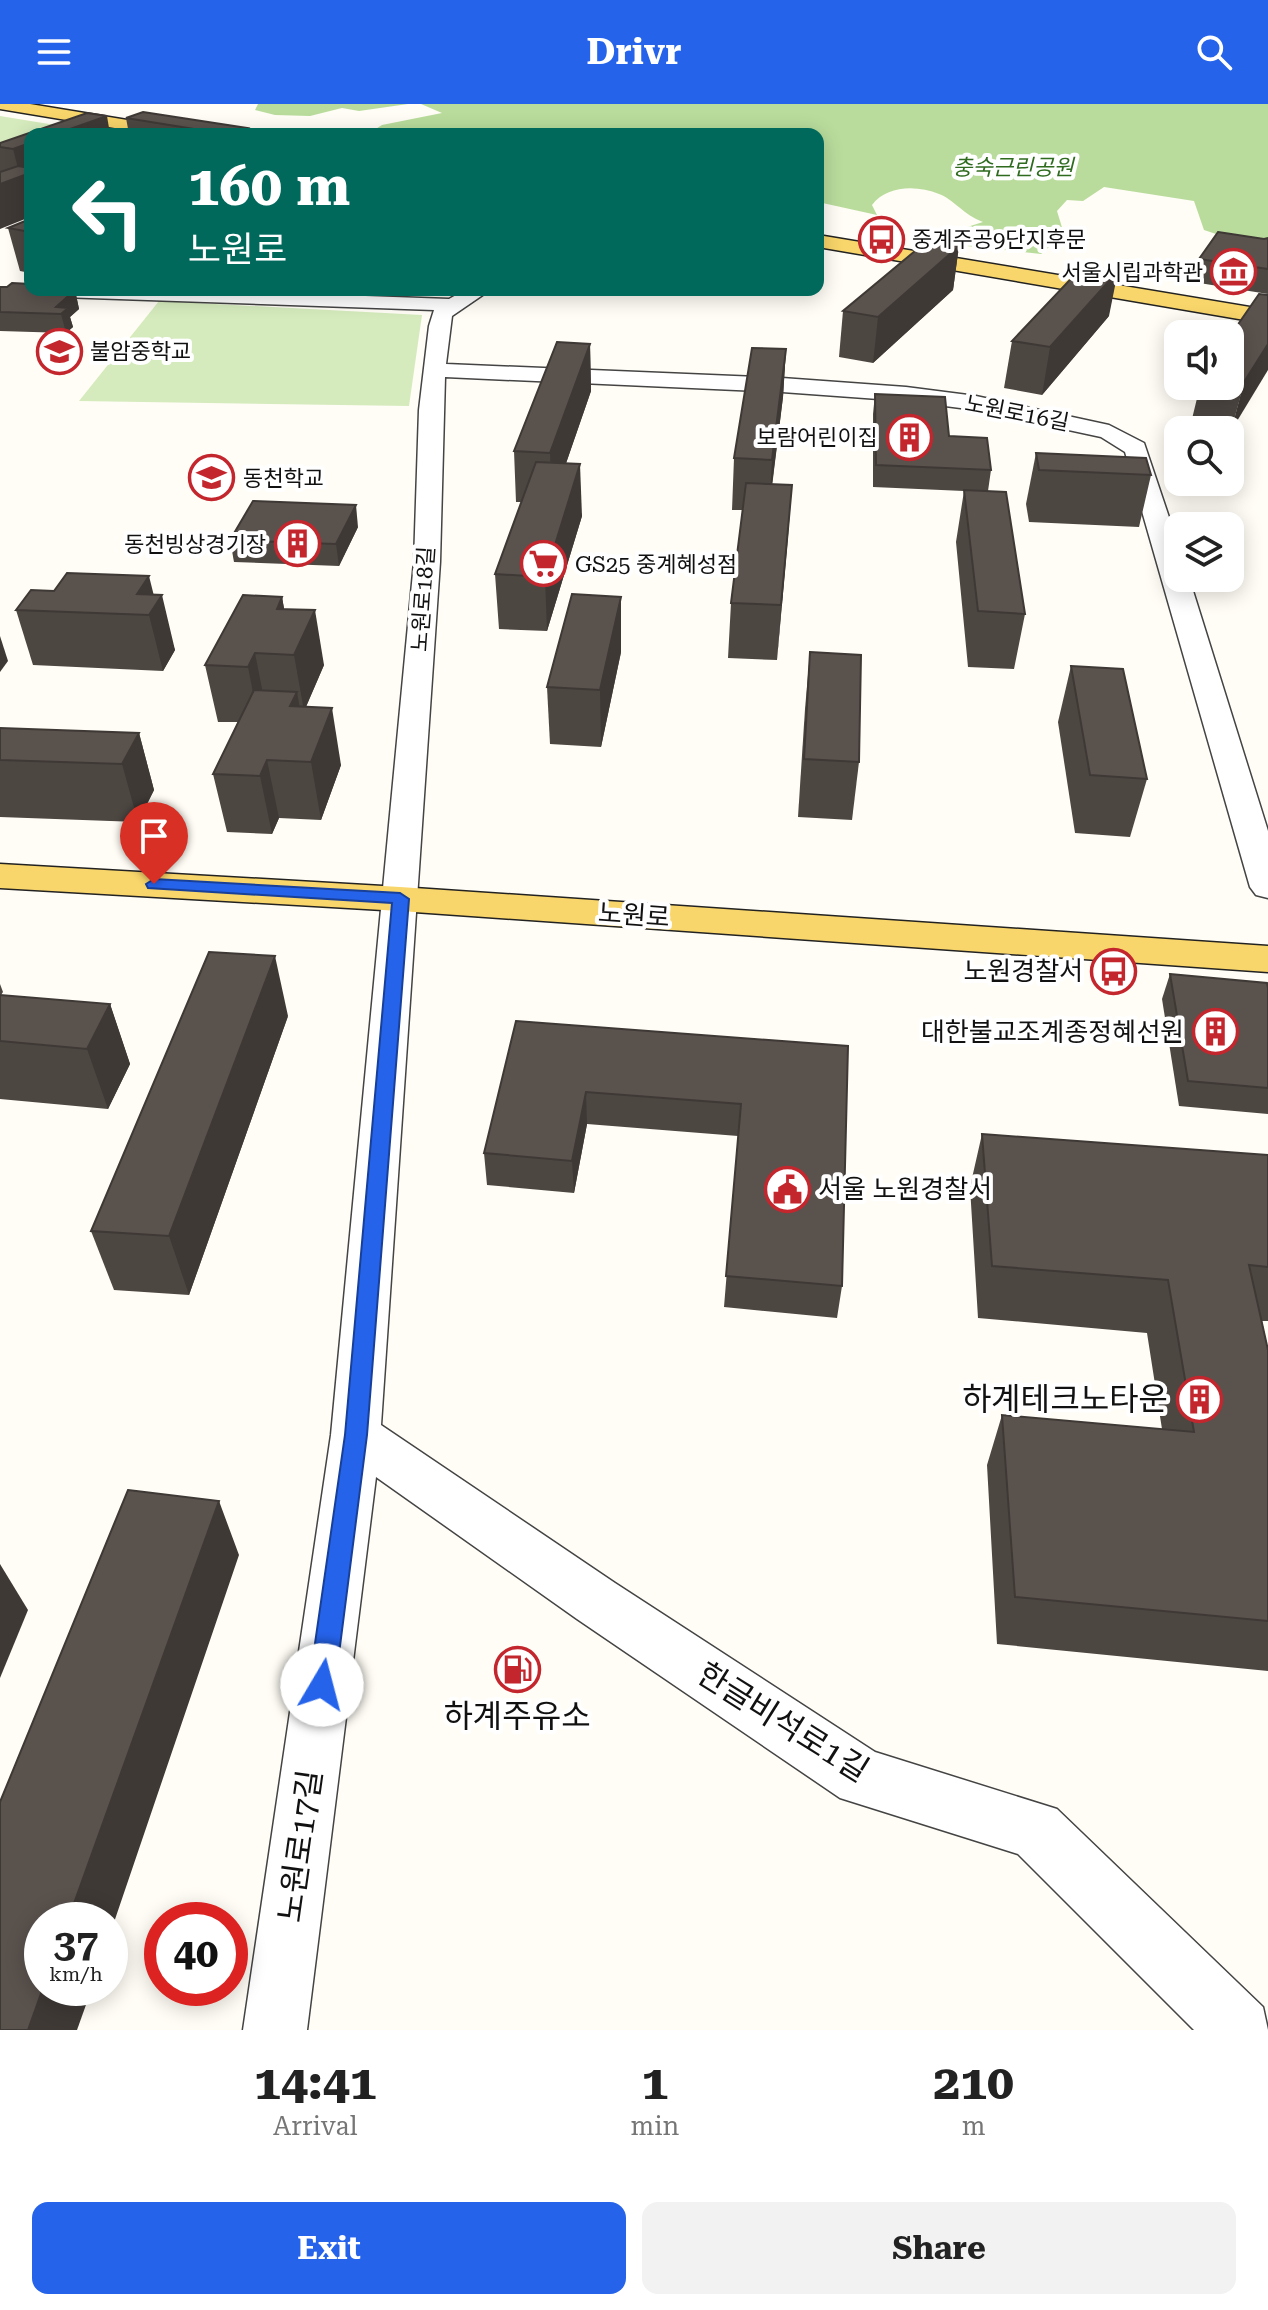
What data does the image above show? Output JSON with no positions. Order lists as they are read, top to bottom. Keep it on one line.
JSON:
{"streets":{"main road":["노원로"],"street":["노원로16길","노원로18길","한글비석로1길","노원로17길"]},"crossings":[["노원로16길","노원로18길"],["노원로18길","노원로"],["노원로18길","노원로17길"],["노원로","노원로17길"],["한글비석로1길","노원로17길"]],"parks":["충숙근린공원"],"places":{"bus stop":["중계주공9단지후문","노원경찰서"],"museum":["서울시립과학관"],"school or university":["불암중학교","동천학교"],"building":["보람어린이집","동천빙상경기장","대한불교조계종정혜선원","하계테크노타운"],"supermarket":["GS25 중계혜성점"],"public building":["서울 노원경찰서"],"fuel station":["하계주유소"]},"page":{"header":"Drivr","turn":["160 m","노원로"],"speed":"37 km/h","limit":"40","eta":["14:41","Arrival","1","min","210","m"],"buttons":["Exit","Share"]}}
